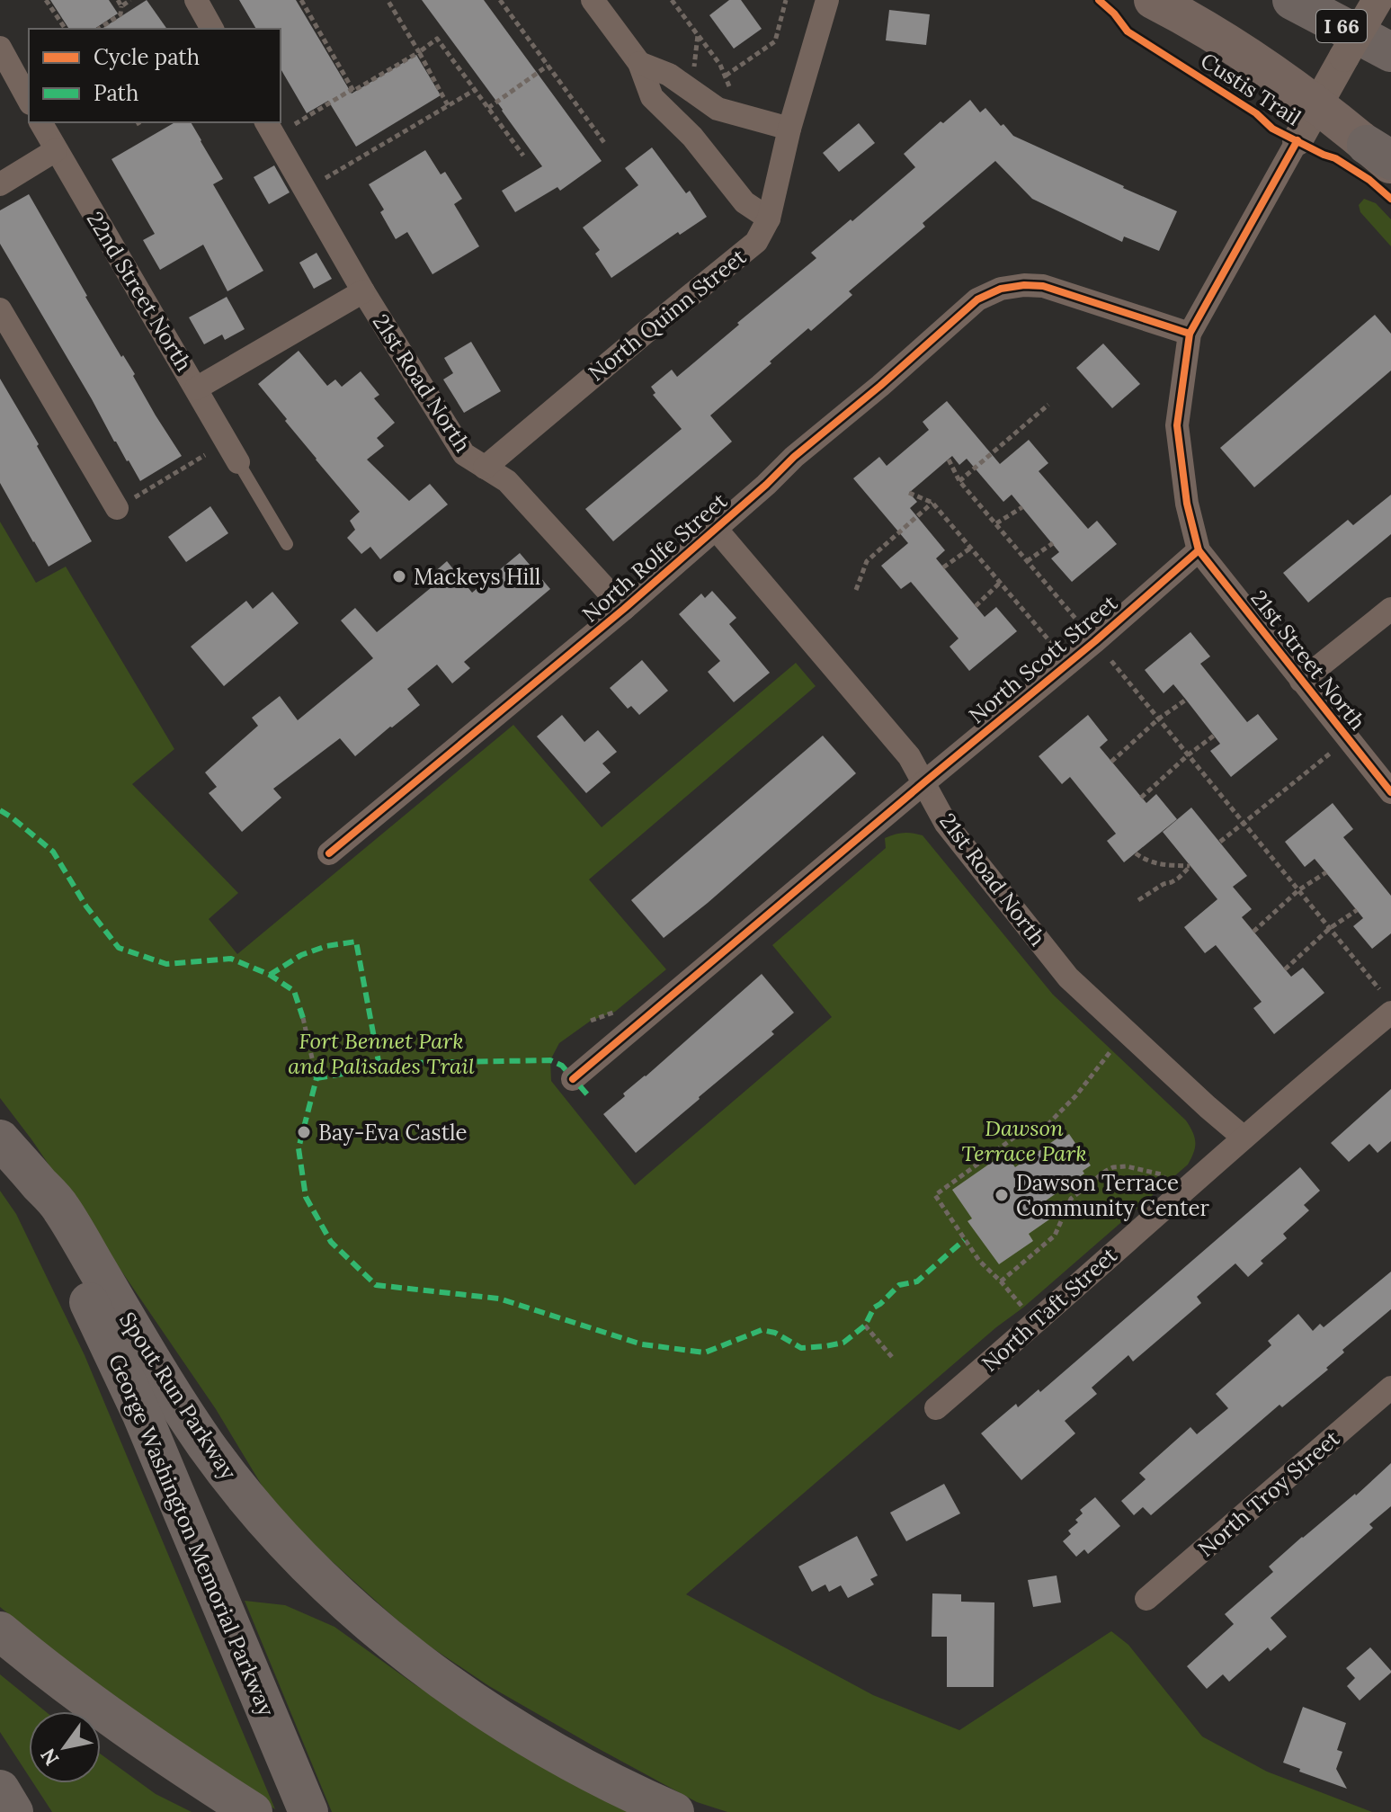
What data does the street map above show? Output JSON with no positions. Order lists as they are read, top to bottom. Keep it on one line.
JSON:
{"streets":{"highway":["I 66","Spout Run Parkway","George Washington Memorial Parkway"],"street":["22nd Street North","North Quinn Street","21st Road North","North Rolfe Street","North Scott Street","21st Street North","North Taft Street","North Troy Street"],"cycle path":["Custis Trail"]},"crossings":[["North Quinn Street","21st Road North"],["21st Road North","North Rolfe Street"],["21st Road North","North Scott Street"],["21st Road North","North Taft Street"],["North Scott Street","21st Street North"]],"parks":["Fort Bennet Park and Palisades Trail","Dawson Terrace Park"],"places":["Mackeys Hill","Bay-Eva Castle","Dawson Terrace Community Center"],"legend":["Cycle path","Path"],"north":"bottom left"}
